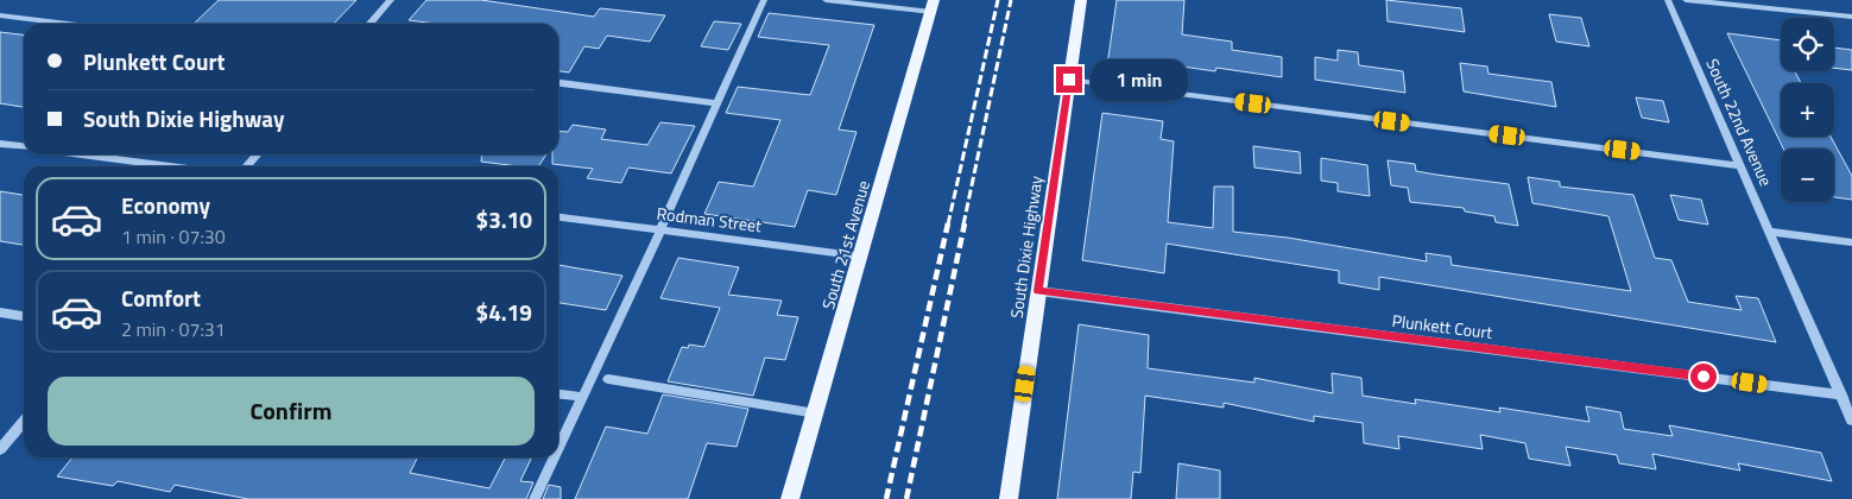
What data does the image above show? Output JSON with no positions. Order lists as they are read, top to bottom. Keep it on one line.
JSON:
{"streets":{"main road":["South 21st Avenue","South Dixie Highway"],"street":["South 22nd Avenue","Rodman Street","Plunkett Court"]},"crossings":[["South 22nd Avenue","Plunkett Court"],["Rodman Street","South 21st Avenue"],["South Dixie Highway","Plunkett Court"]],"page":{"map_buttons":["+","−"],"banner":["Plunkett Court","South Dixie Highway"],"bubble":"1 min","list":[{"name":"Economy","note":"1 min · 07:30","value":"$3.10"},{"name":"Comfort","note":"2 min · 07:31","value":"$4.19"}],"buttons":"Confirm"}}
